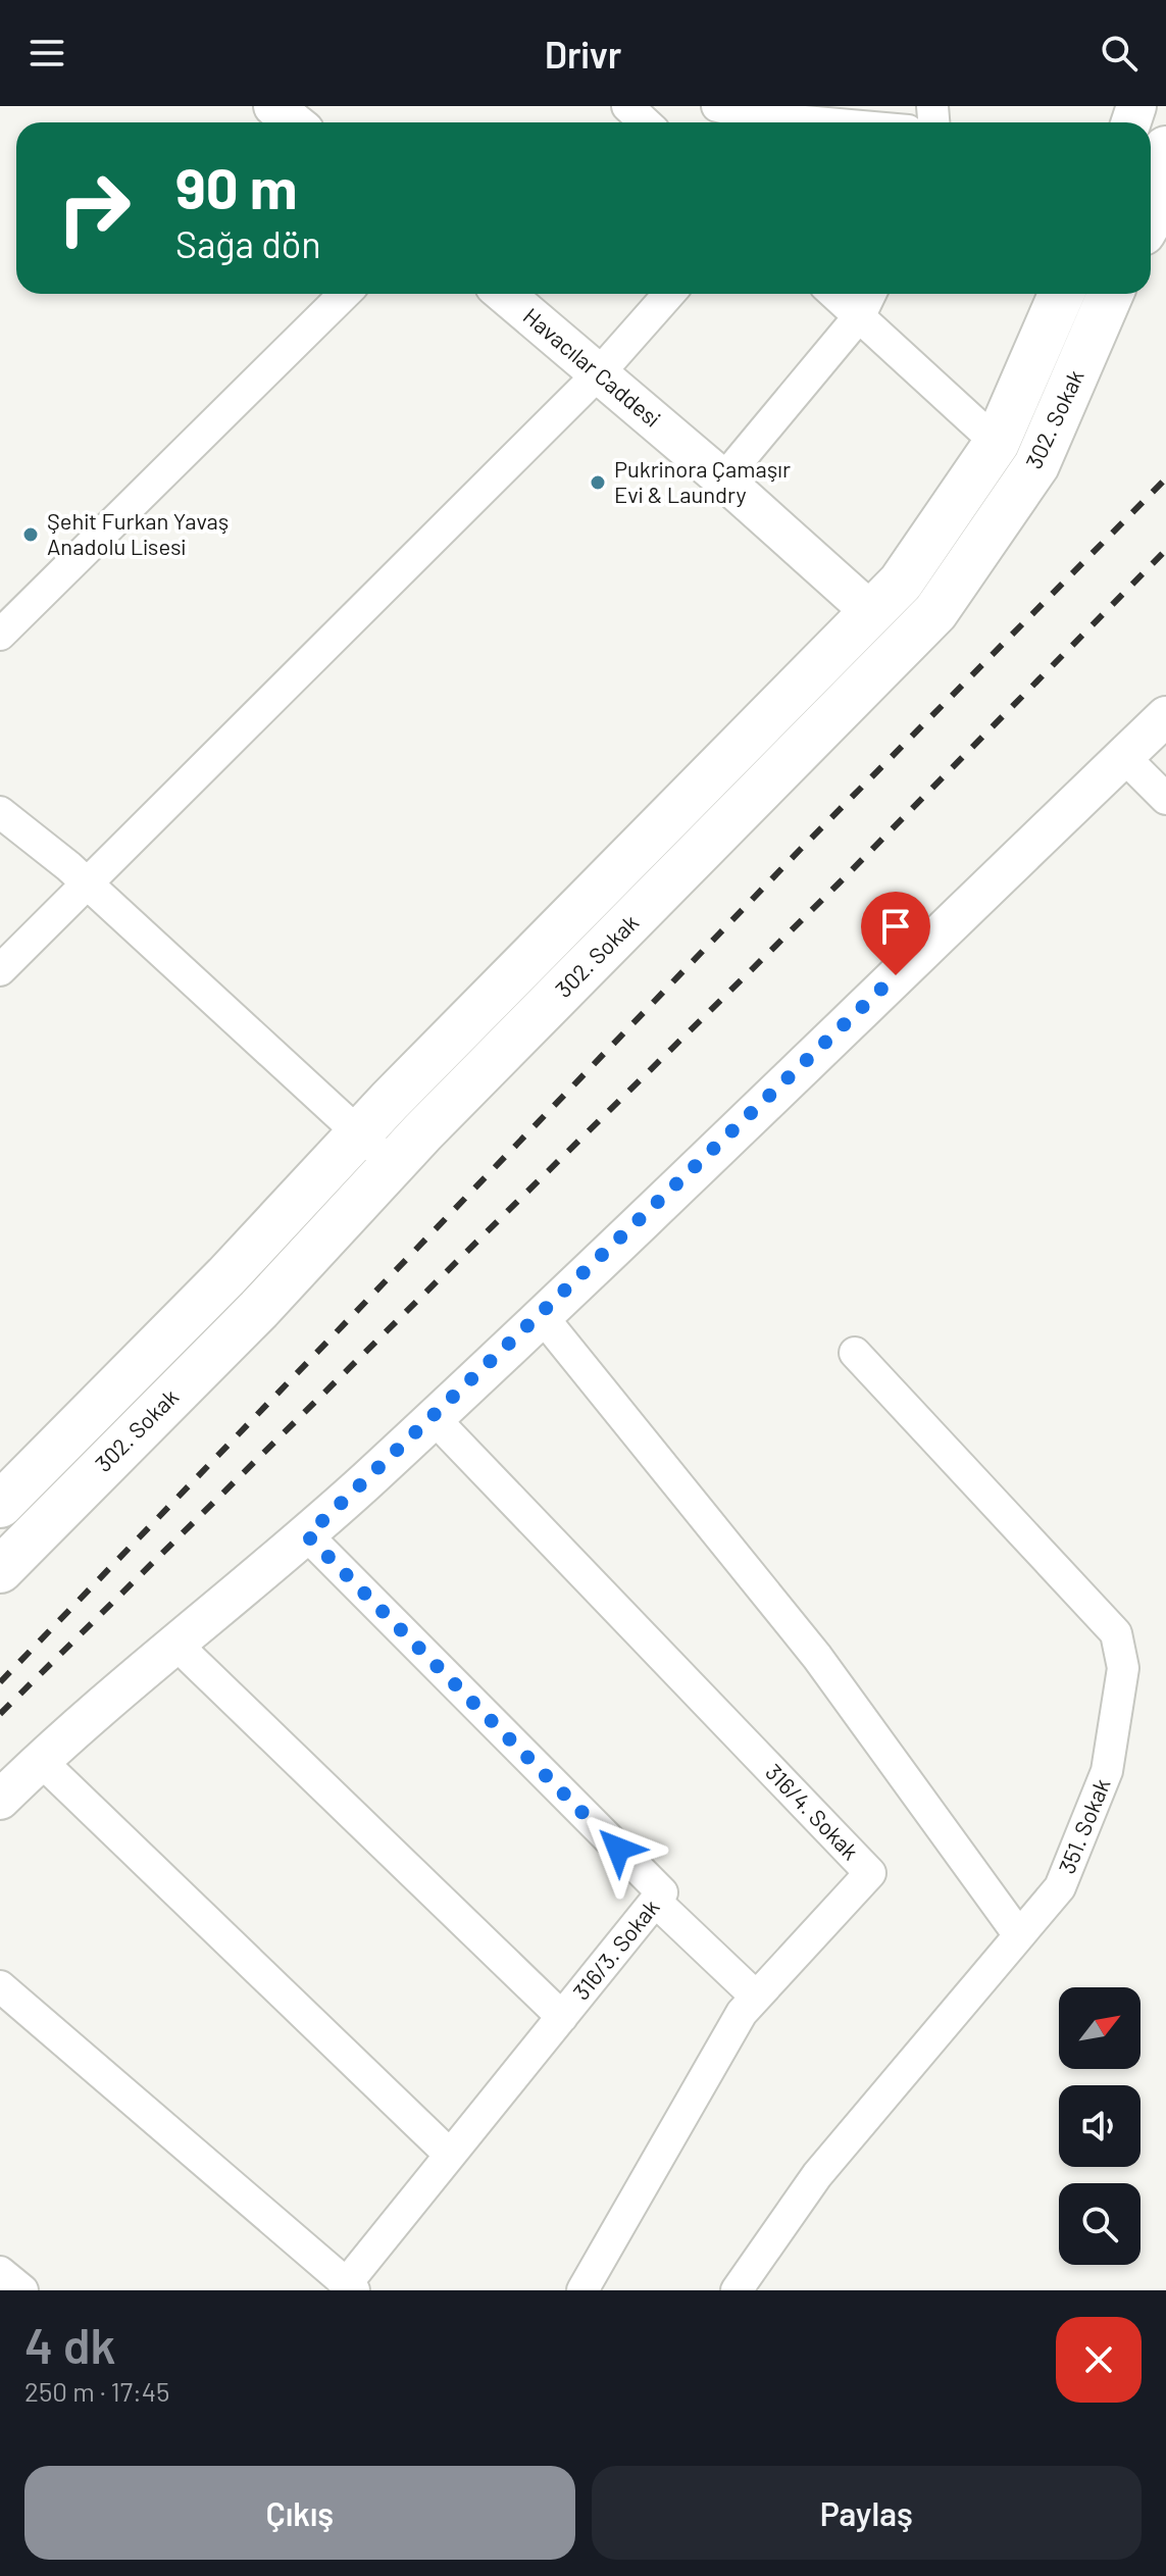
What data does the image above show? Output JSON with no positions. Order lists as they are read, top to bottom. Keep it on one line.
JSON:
{"streets":{"main road":["302. Sokak"],"street":["Havacılar Caddesi","316/4. Sokak","351. Sokak","316/3. Sokak"]},"crossings":[["Havacılar Caddesi","302. Sokak"]],"places":["Pukrinora Çamaşır Evi & Laundry","Şehit Furkan Yavaş Anadolu Lisesi"],"north":"top right","page":{"header":"Drivr","turn":["90 m","Sağa dön"],"heading":["4 dk","250 m · 17:45"],"buttons":["Çıkış","Paylaş"]}}
